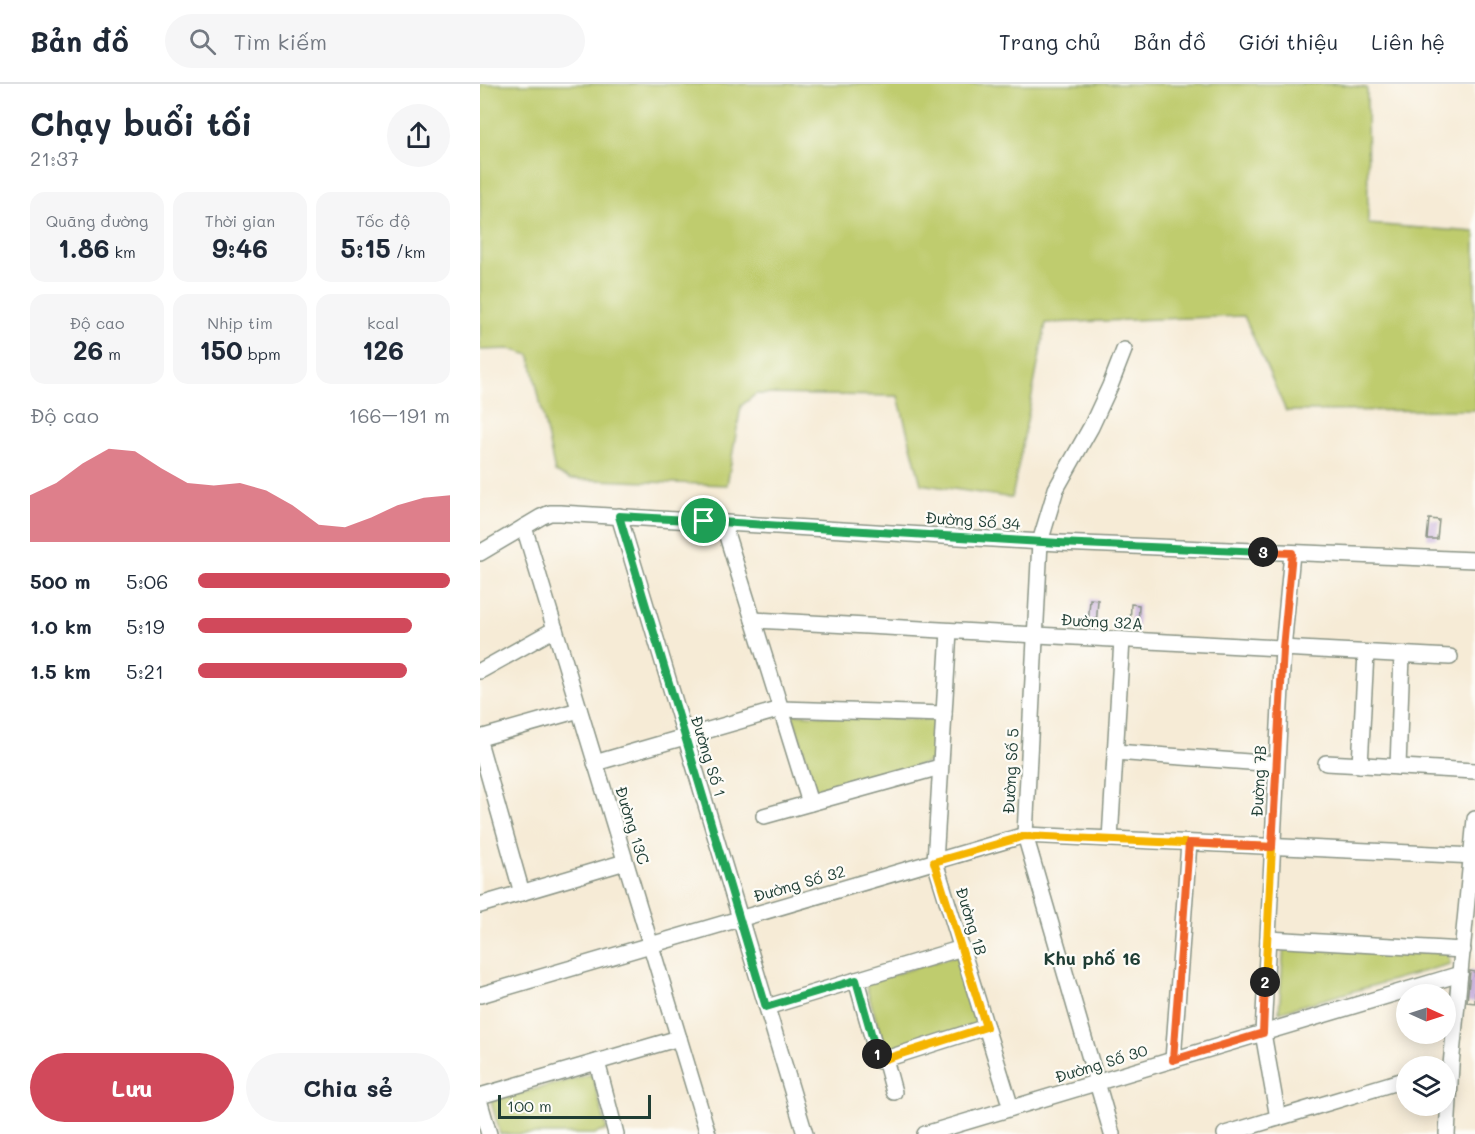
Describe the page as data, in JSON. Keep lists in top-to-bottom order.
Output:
{
  "streets": {
    "street": [
      "Đường Số 34",
      "Đường 32A",
      "Đường Số 1",
      "Đường Số 5",
      "Đường 7B",
      "Đường 13C",
      "Đường Số 32",
      "Đường 1B",
      "Đường Số 30"
    ]
  },
  "crossings": [
    ["Đường Số 34", "Đường Số 1"],
    ["Đường Số 34", "Đường Số 5"],
    ["Đường Số 34", "Đường 7B"],
    ["Đường Số 34", "Đường 13C"],
    ["Đường 32A", "Đường Số 5"],
    ["Đường 32A", "Đường 7B"],
    ["Đường 32A", "Đường 1B"],
    ["Đường Số 1", "Đường Số 32"],
    ["Đường Số 5", "Đường Số 32"],
    ["Đường Số 5", "Đường Số 30"],
    ["Đường 7B", "Đường Số 30"],
    ["Đường 13C", "Đường Số 32"],
    ["Đường Số 32", "Đường 1B"],
    ["Đường 1B", "Đường Số 30"]
  ],
  "districts": ["Khu phố 16"],
  "scale_bar": "100 m",
  "north": "right",
  "page": {
    "header": "Bản đồ",
    "search": "Tìm kiếm",
    "nav": [
      "Trang chủ",
      "Bản đồ",
      "Giới thiệu",
      "Liên hệ"
    ],
    "heading": ["Chạy buổi tối", "21:37"],
    "stats": [
      ["Quãng đường", "1.86 km"],
      ["Thời gian", "9:46"],
      ["Tốc độ", "5:15 /km"],
      ["Độ cao", "26 m"],
      ["Nhịp tim", "150 bpm"],
      ["kcal", "126"]
    ],
    "chart": ["Độ cao", "166–191 m"],
    "pins": ["3", "2", "1"],
    "list": [
      {
        "name": "500 m",
        "note": "5:06"
      },
      {
        "name": "1.0 km",
        "note": "5:19"
      },
      {
        "name": "1.5 km",
        "note": "5:21"
      }
    ],
    "buttons": ["Lưu", "Chia sẻ"],
    "scale": "100 m"
  }
}
